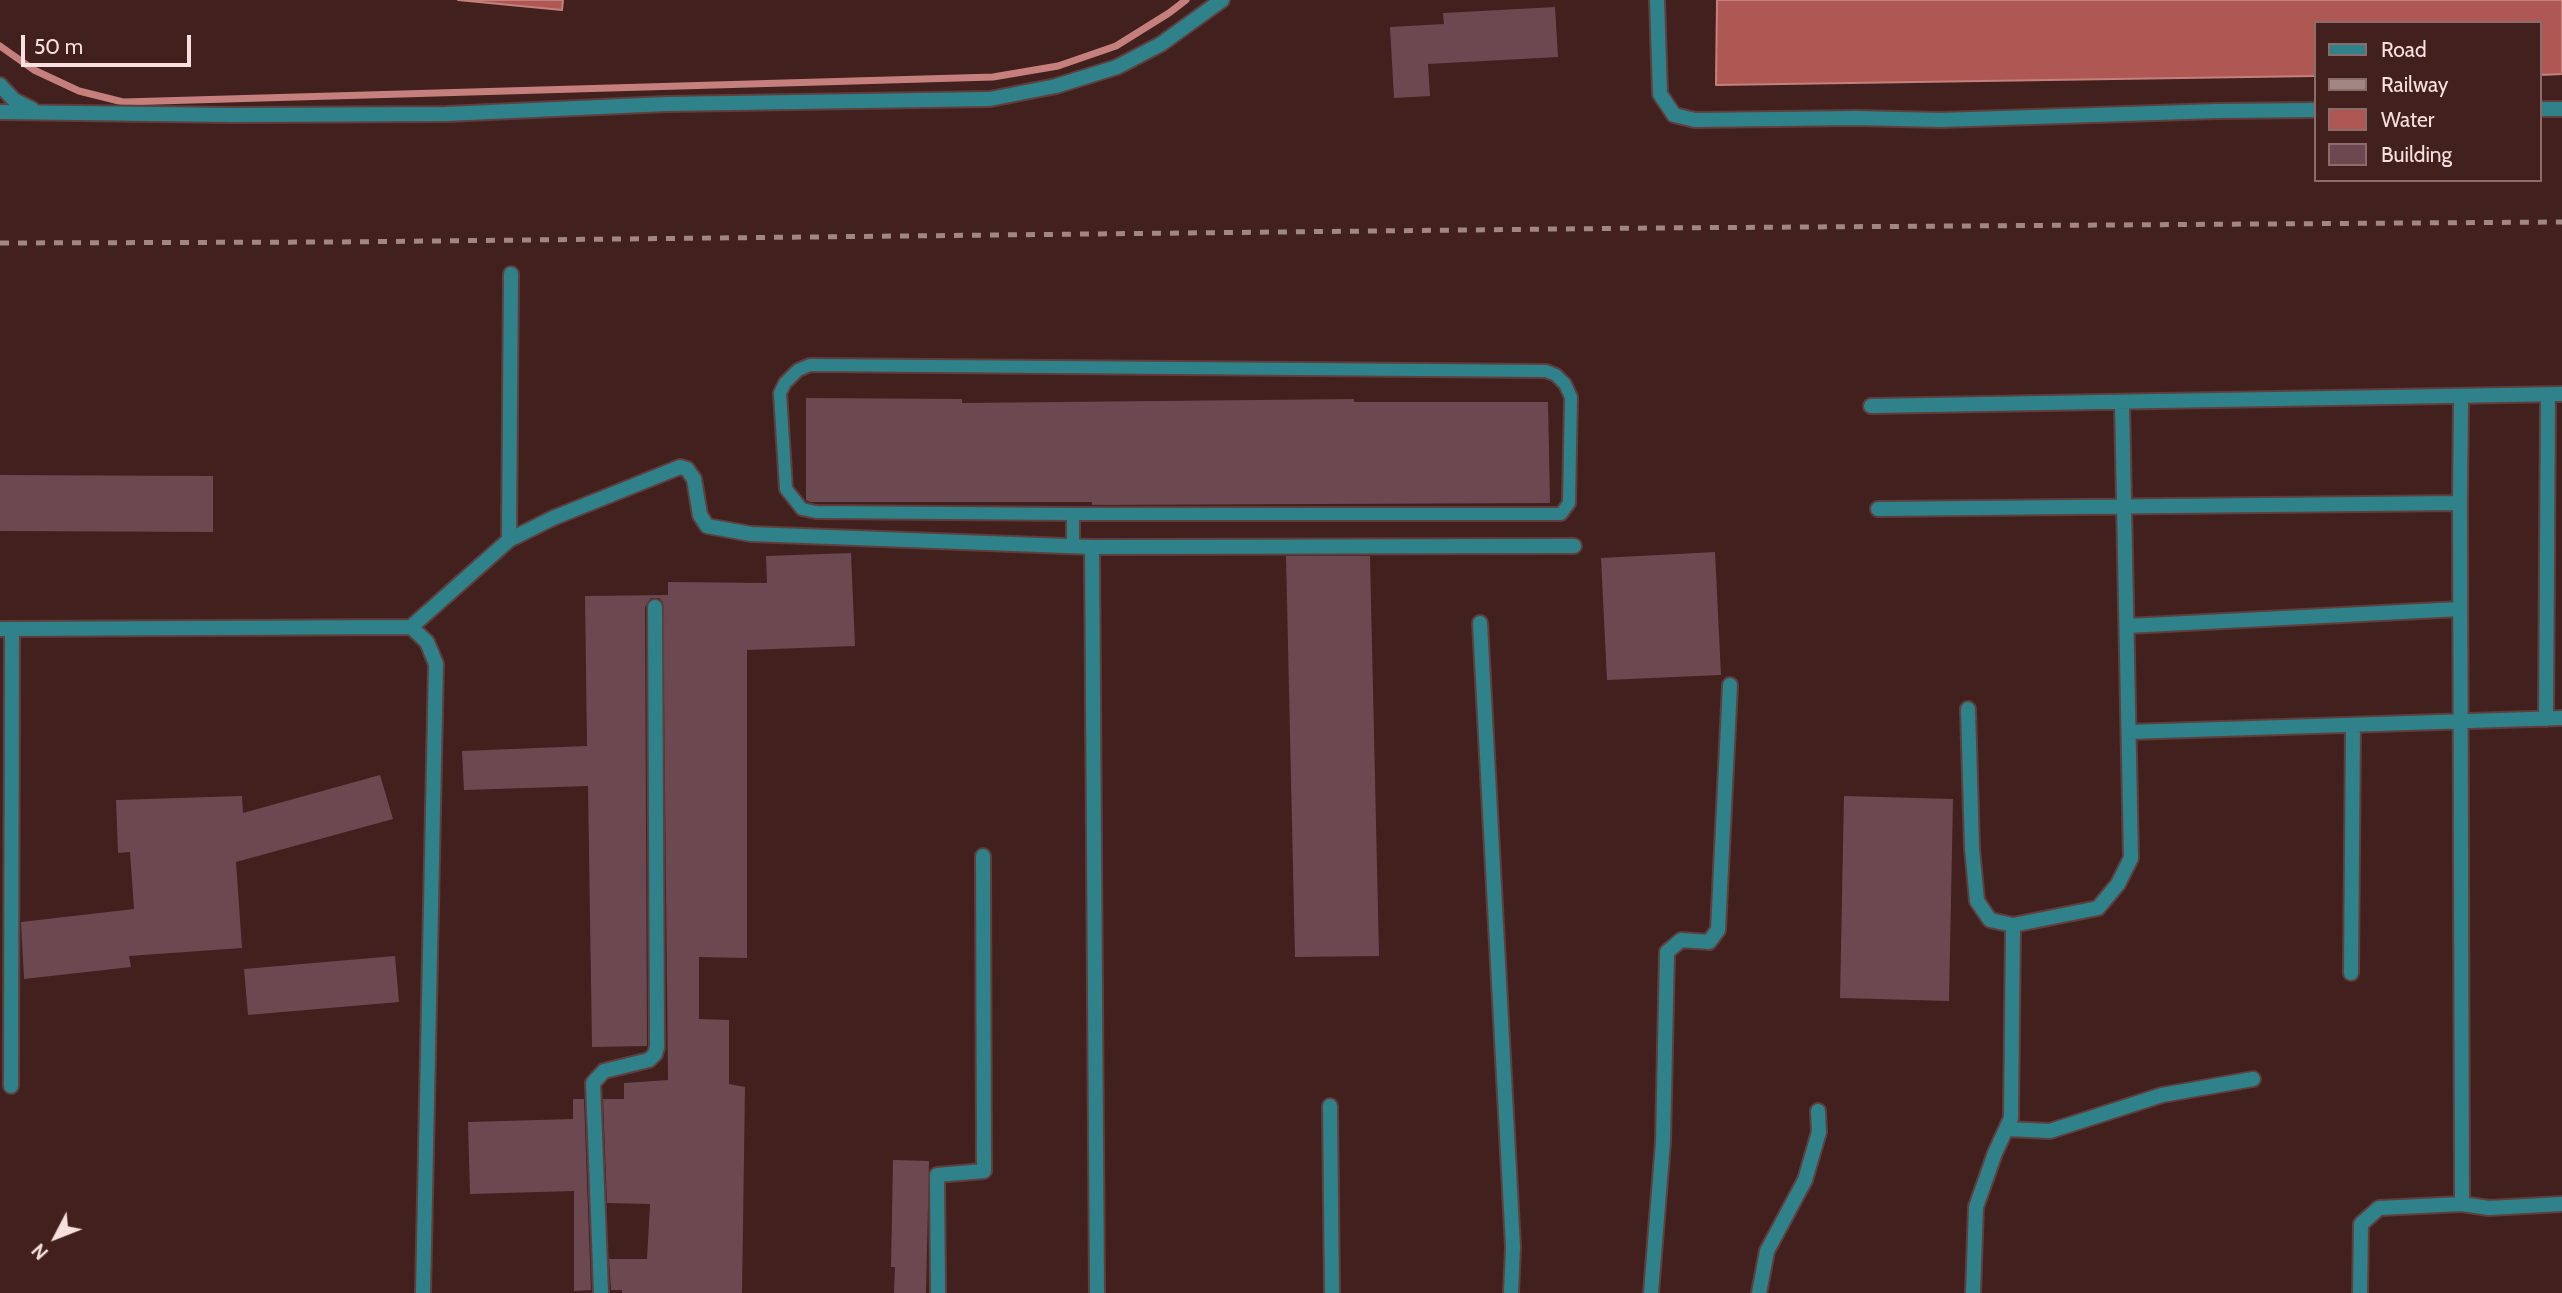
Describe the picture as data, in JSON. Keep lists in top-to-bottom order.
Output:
{
  "legend": [
    "Road",
    "Railway",
    "Water",
    "Building"
  ],
  "scale_bar": "50 m",
  "north": "bottom left"
}
